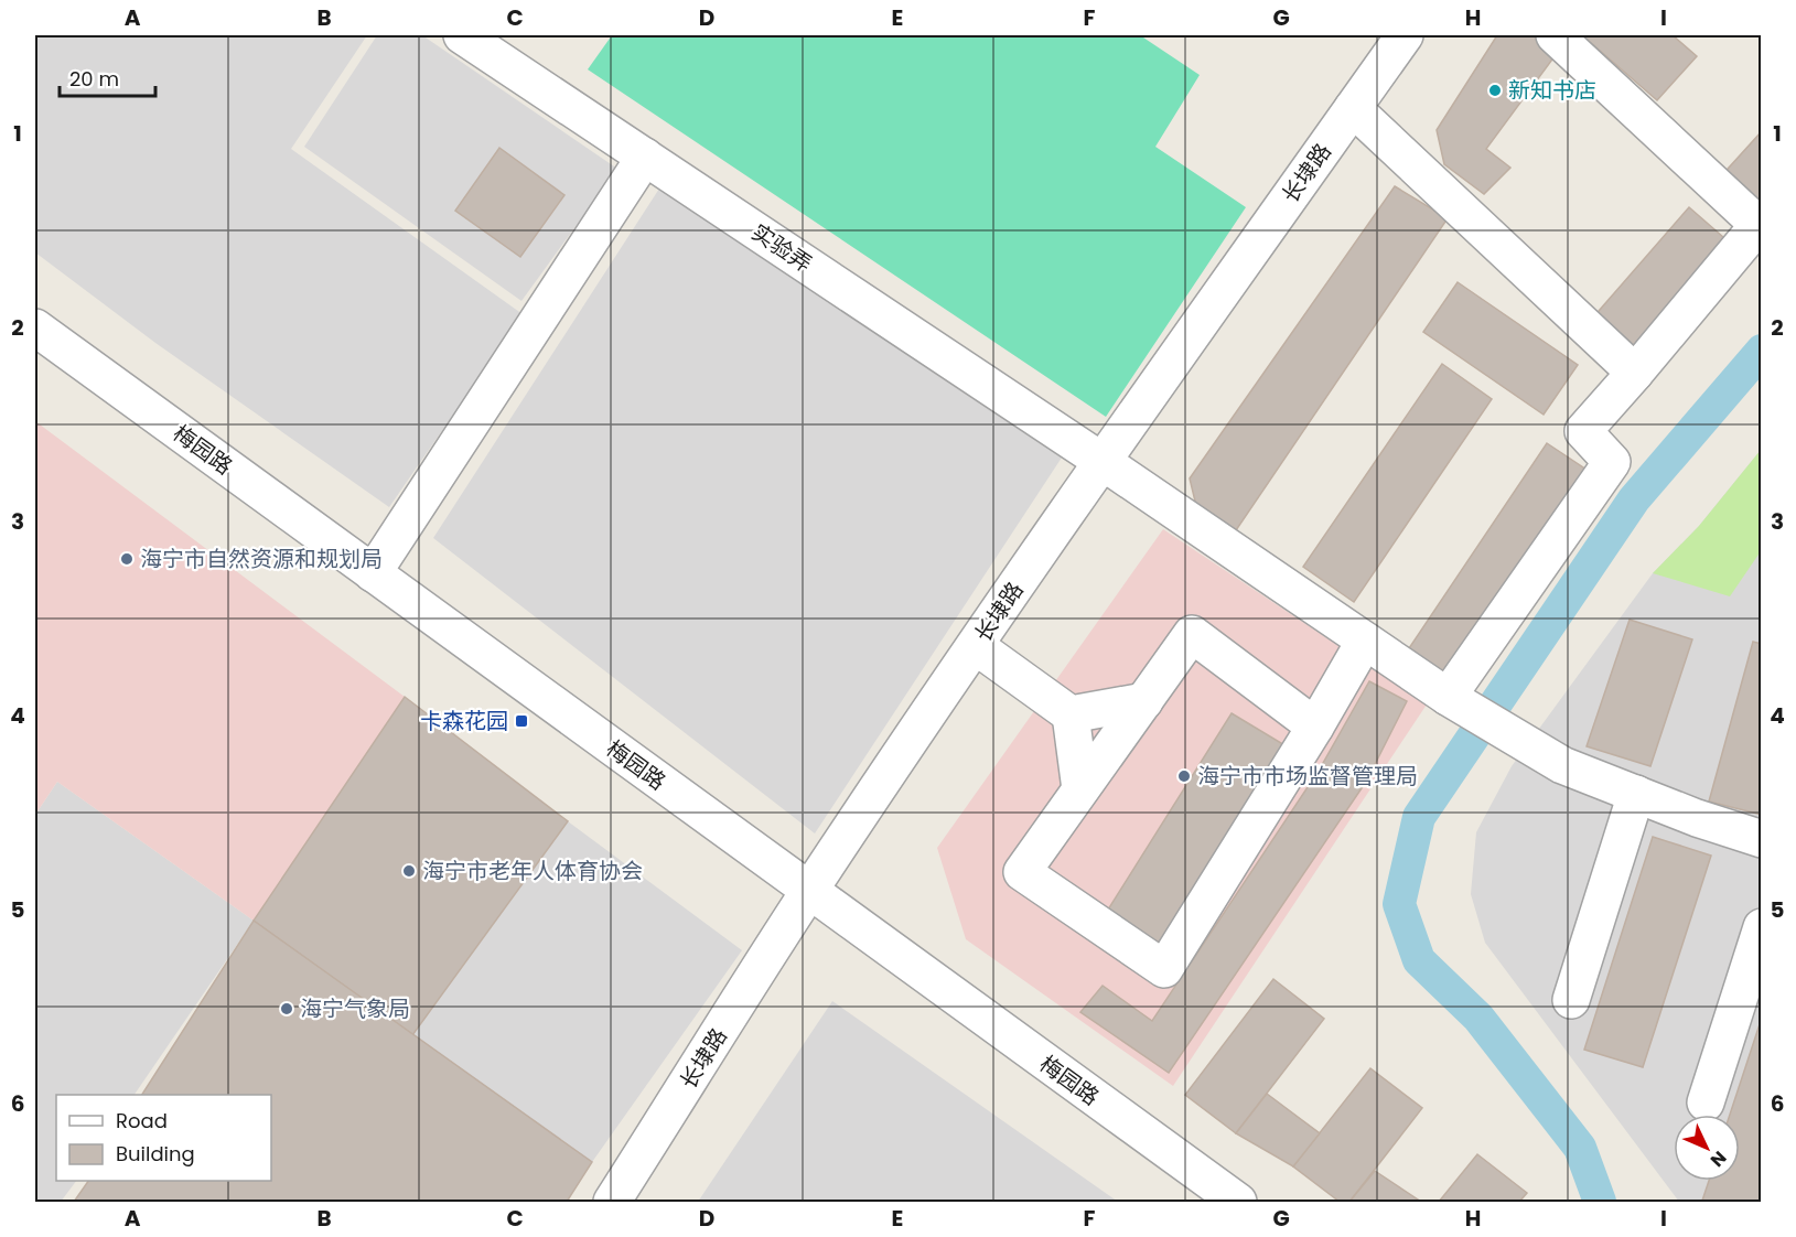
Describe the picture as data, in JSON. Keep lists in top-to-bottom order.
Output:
{
  "streets": {
    "street": ["长埭路", "实验弄", "梅园路"]
  },
  "crossings": [
    ["长埭路", "实验弄"],
    ["长埭路", "梅园路"]
  ],
  "places": {
    "other": [
      "新知书店",
      "海宁市自然资源和规划局",
      "海宁市市场监督管理局",
      "海宁市老年人体育协会",
      "海宁气象局"
    ],
    "transit": ["卡森花园"]
  },
  "legend": ["Road", "Building"],
  "scale_bar": "20 m",
  "north": "bottom right",
  "grid": {
    "columns": [
      "A",
      "B",
      "C",
      "D",
      "E",
      "F",
      "G",
      "H",
      "I"
    ],
    "rows": [
      "1",
      "2",
      "3",
      "4",
      "5",
      "6"
    ]
  }
}
